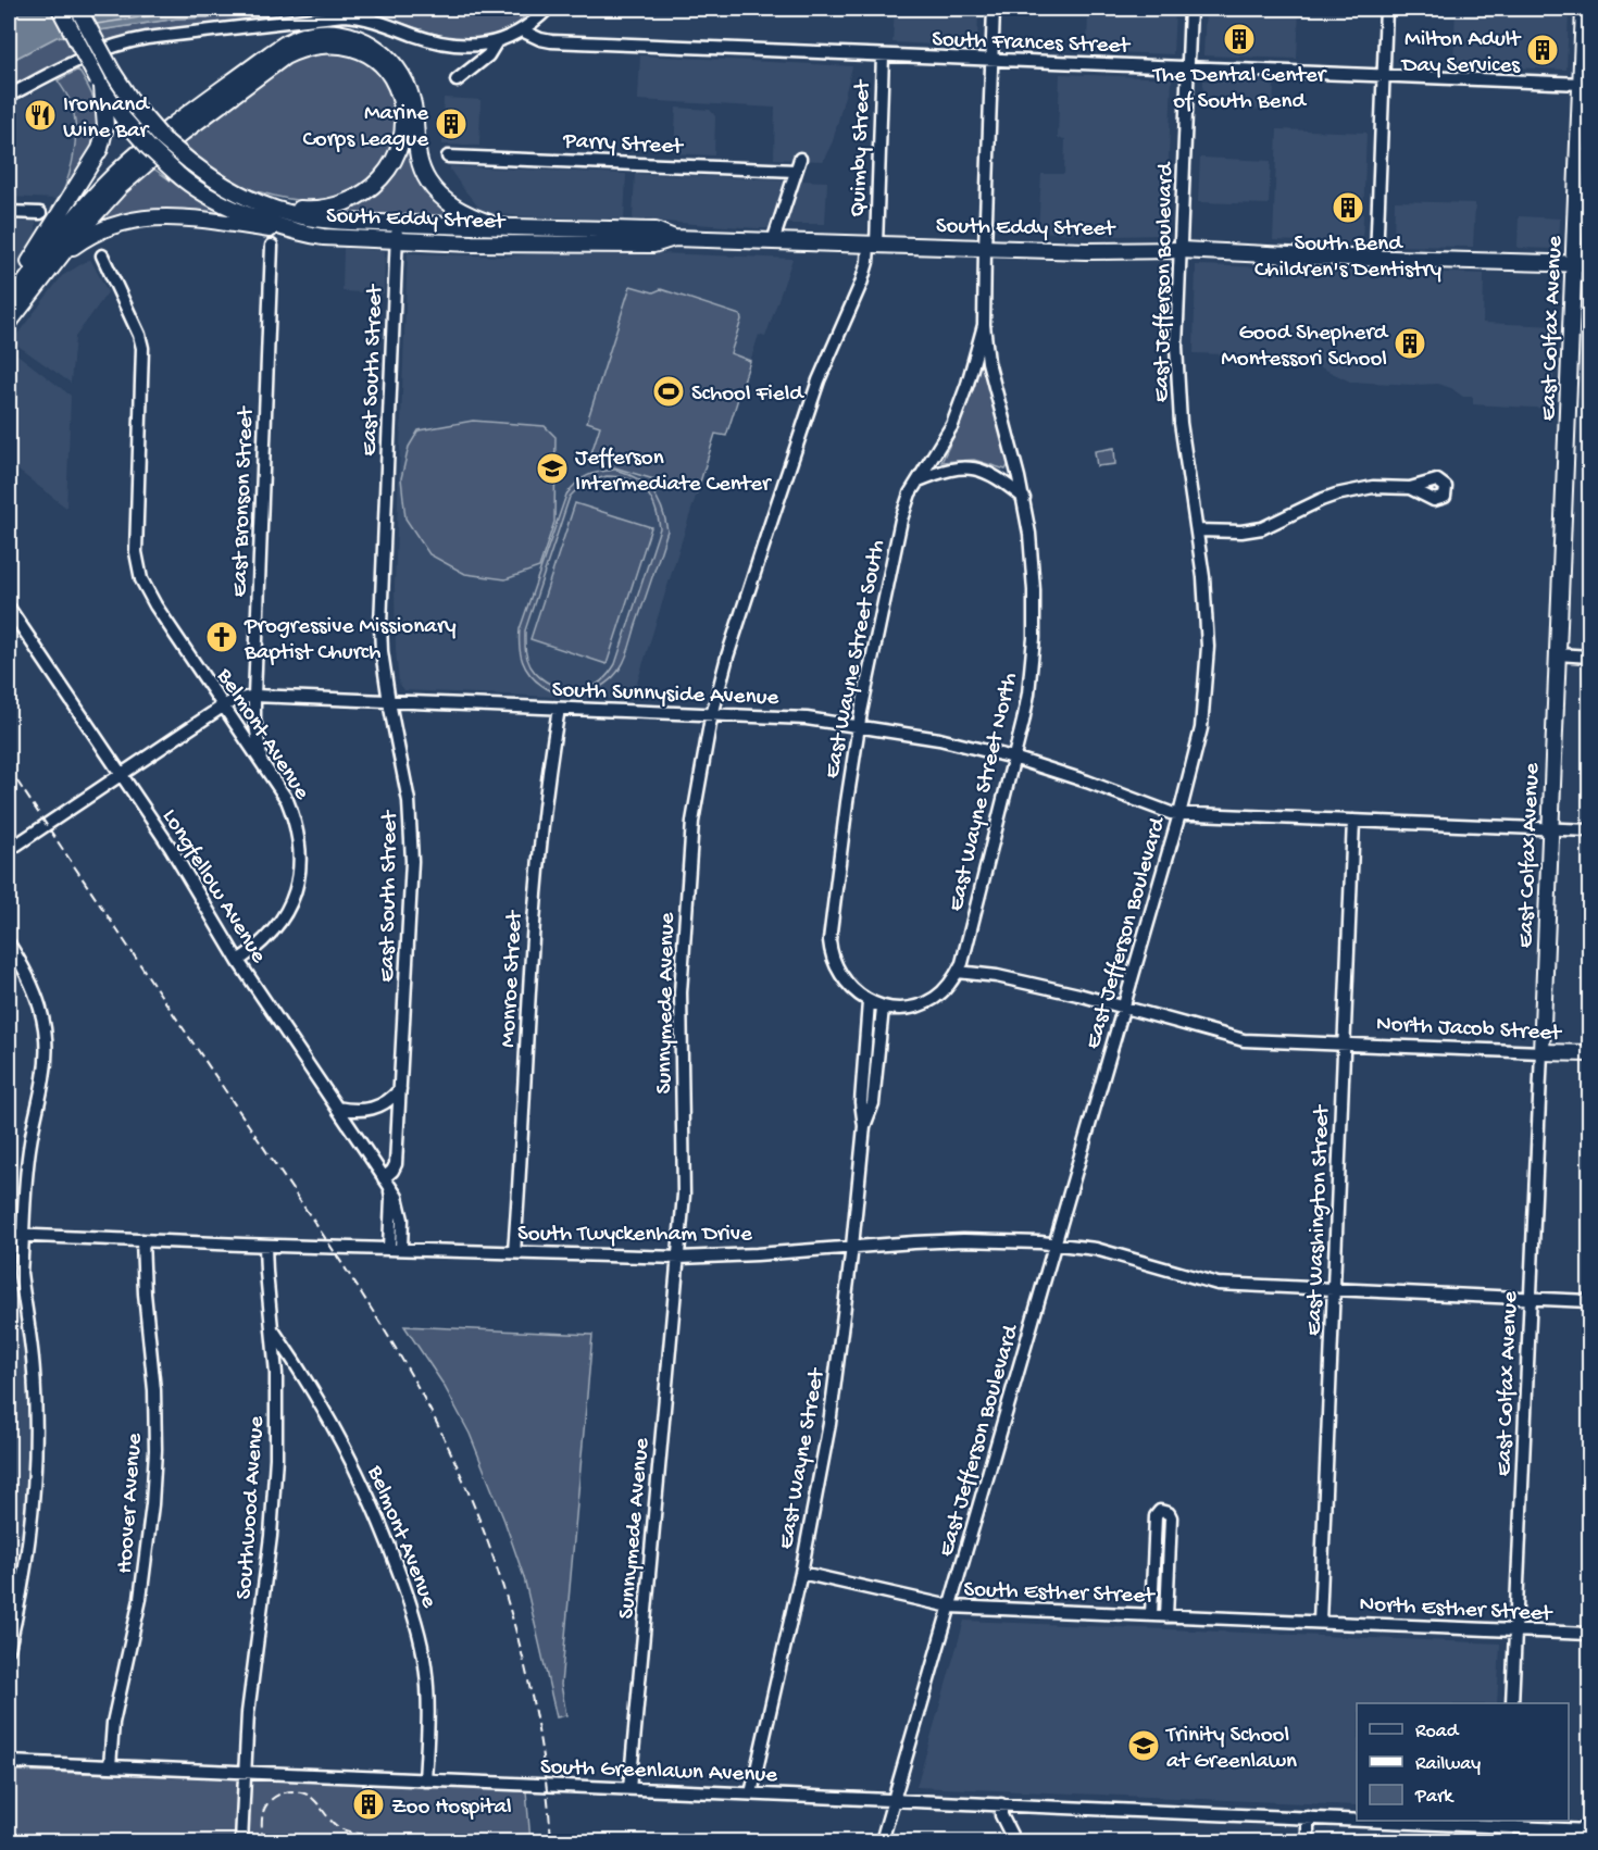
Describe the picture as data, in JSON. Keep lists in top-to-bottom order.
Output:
{
  "streets": {
    "main road": ["South Eddy Street", "East Colfax Avenue", "North Jacob Street"],
    "street": [
      "South Frances Street",
      "Parry Street",
      "Quimby Street",
      "East Jefferson Boulevard",
      "East South Street",
      "East Bronson Street",
      "East Wayne Street South",
      "South Sunnyside Avenue",
      "Belmont Avenue",
      "East Wayne Street North",
      "Longfellow Avenue",
      "Monroe Street",
      "Sunnymede Avenue",
      "East Washington Street",
      "South Twyckenham Drive",
      "East Wayne Street",
      "Hoover Avenue",
      "Southwood Avenue",
      "South Esther Street",
      "North Esther Street",
      "South Greenlawn Avenue"
    ]
  },
  "crossings": [
    ["South Frances Street", "Quimby Street"],
    ["South Frances Street", "East Jefferson Boulevard"],
    ["South Frances Street", "East Colfax Avenue"],
    ["Parry Street", "South Eddy Street"],
    ["Quimby Street", "South Eddy Street"],
    ["Quimby Street", "Sunnymede Avenue"],
    ["South Eddy Street", "East Jefferson Boulevard"],
    ["South Eddy Street", "East Colfax Avenue"],
    ["South Eddy Street", "East South Street"],
    ["South Eddy Street", "Sunnymede Avenue"],
    ["East Jefferson Boulevard", "South Sunnyside Avenue"],
    ["East Jefferson Boulevard", "North Jacob Street"],
    ["East Jefferson Boulevard", "South Twyckenham Drive"],
    ["East Jefferson Boulevard", "South Esther Street"],
    ["East Jefferson Boulevard", "South Greenlawn Avenue"],
    ["East Colfax Avenue", "South Sunnyside Avenue"],
    ["East Colfax Avenue", "North Jacob Street"],
    ["East Colfax Avenue", "South Twyckenham Drive"],
    ["East Colfax Avenue", "North Esther Street"],
    ["East South Street", "South Sunnyside Avenue"],
    ["East South Street", "Longfellow Avenue"],
    ["East Bronson Street", "South Sunnyside Avenue"],
    ["East Bronson Street", "Belmont Avenue"],
    ["East Wayne Street South", "South Sunnyside Avenue"],
    ["East Wayne Street South", "East Wayne Street North"],
    ["East Wayne Street South", "East Wayne Street"],
    ["South Sunnyside Avenue", "Belmont Avenue"],
    ["South Sunnyside Avenue", "East Wayne Street North"],
    ["South Sunnyside Avenue", "Longfellow Avenue"],
    ["South Sunnyside Avenue", "Monroe Street"],
    ["South Sunnyside Avenue", "Sunnymede Avenue"],
    ["South Sunnyside Avenue", "East Washington Street"],
    ["Belmont Avenue", "Longfellow Avenue"],
    ["Belmont Avenue", "Southwood Avenue"],
    ["Belmont Avenue", "South Greenlawn Avenue"],
    ["East Wayne Street North", "North Jacob Street"],
    ["East Wayne Street North", "East Wayne Street"],
    ["Longfellow Avenue", "South Twyckenham Drive"],
    ["Monroe Street", "South Twyckenham Drive"],
    ["Sunnymede Avenue", "South Twyckenham Drive"],
    ["Sunnymede Avenue", "South Greenlawn Avenue"],
    ["North Jacob Street", "East Washington Street"],
    ["East Washington Street", "South Twyckenham Drive"],
    ["East Washington Street", "South Esther Street"],
    ["East Washington Street", "North Esther Street"],
    ["South Twyckenham Drive", "East Wayne Street"],
    ["South Twyckenham Drive", "Hoover Avenue"],
    ["South Twyckenham Drive", "Southwood Avenue"],
    ["East Wayne Street", "South Esther Street"],
    ["East Wayne Street", "South Greenlawn Avenue"],
    ["Hoover Avenue", "South Greenlawn Avenue"],
    ["Southwood Avenue", "South Greenlawn Avenue"],
    ["South Esther Street", "North Esther Street"]
  ],
  "places": {
    "building": [
      "The Dental Center of South Bend",
      "Milton Adult Day Services",
      "Marine Corps League",
      "South Bend Children's Dentistry",
      "Good Shepherd Montessori School",
      "Zoo Hospital"
    ],
    "restaurant": ["Ironhand Wine Bar"],
    "sports": ["School Field"],
    "school or university": ["Jefferson Intermediate Center", "Trinity School at Greenlawn"],
    "church": ["Progressive Missionary Baptist Church"]
  },
  "legend": ["Road", "Railway", "Park"]
}
